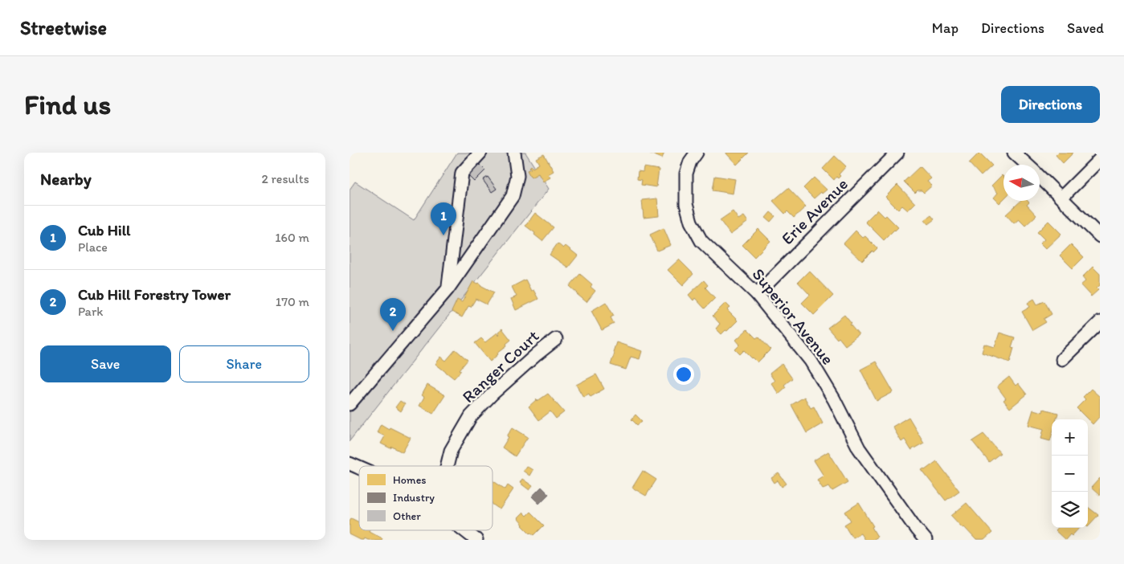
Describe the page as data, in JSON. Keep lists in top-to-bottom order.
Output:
{
  "streets": {
    "street": ["Erie Avenue", "Superior Avenue", "Ranger Court"]
  },
  "crossings": [
    ["Erie Avenue", "Superior Avenue"]
  ],
  "legend": ["Homes", "Industry", "Other"],
  "north": "left",
  "page": {
    "header": "Streetwise",
    "nav": ["Map", "Directions", "Saved"],
    "buttons": [
      "Directions",
      ["Save", "Share"]
    ],
    "title": "Find us",
    "heading": ["Nearby", "2 results"],
    "pins": ["1", "2"],
    "list": [
      {
        "mark": "1",
        "name": "Cub Hill",
        "note": "Place",
        "value": "160 m"
      },
      {
        "mark": "2",
        "name": "Cub Hill Forestry Tower",
        "note": "Park",
        "value": "170 m"
      }
    ],
    "map_buttons": ["+", "−"]
  }
}
